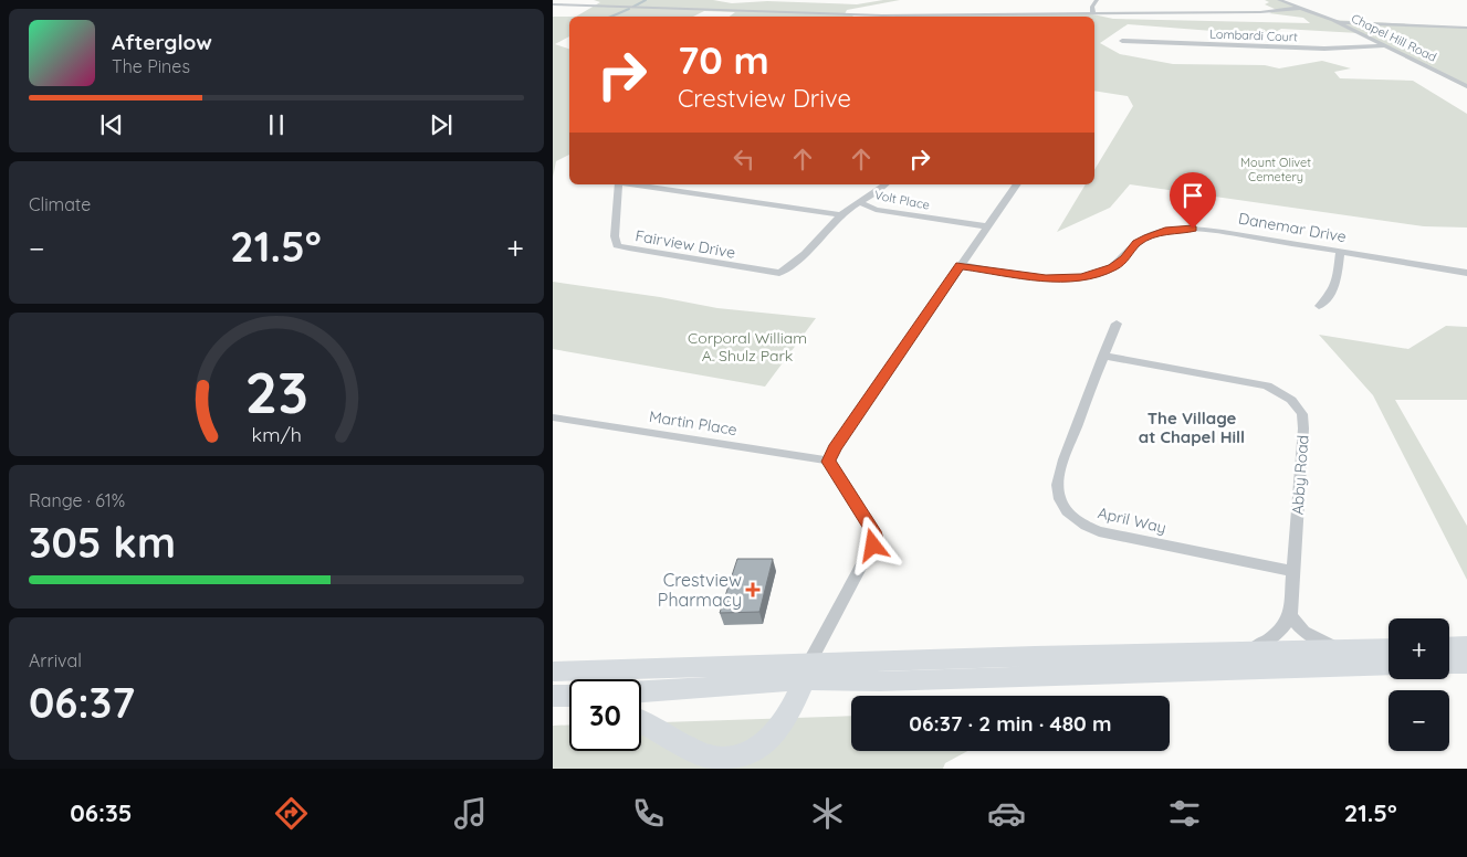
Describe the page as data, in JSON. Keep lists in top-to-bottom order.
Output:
{
  "streets": {
    "street": [
      "Lombardi Court",
      "Chapel Hill Road",
      "Volt Place",
      "Danemar Drive",
      "Fairview Drive",
      "Martin Place",
      "Abby Road",
      "April Way"
    ]
  },
  "crossings": [
    ["Lombardi Court", "Chapel Hill Road"],
    ["Volt Place", "Fairview Drive"],
    ["Abby Road", "April Way"]
  ],
  "districts": ["The Village at Chapel Hill"],
  "parks": ["Mount Olivet Cemetery", "Corporal William A. Shulz Park"],
  "places": {
    "health": ["Crestview Pharmacy"]
  },
  "page": {
    "turn": ["70 m", "Crestview Drive"],
    "song": ["Afterglow", "The Pines"],
    "tile": [
      "Climate",
      ["Range · 61%", "305 km"],
      ["Arrival", "06:37"]
    ],
    "heat": ["−", "21.5°", "+"],
    "map_buttons": ["+", "−"],
    "limit": "30",
    "trip": "06:37 · 2 min · 480 m",
    "tabs": ["06:35", "21.5°"],
    "gauge": ["23", "km/h"]
  }
}
